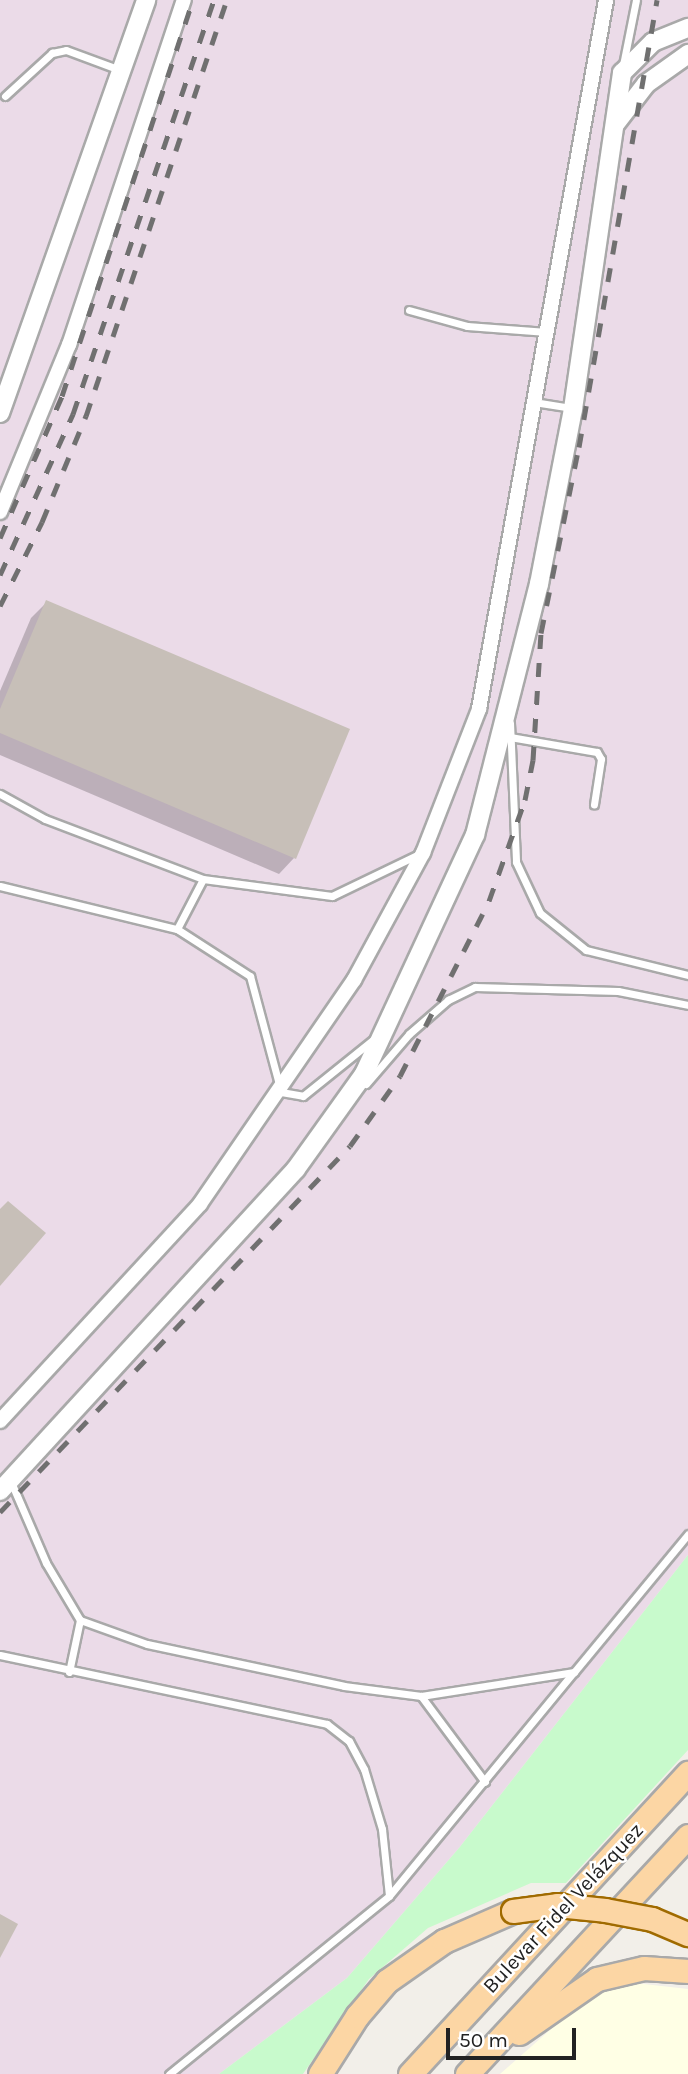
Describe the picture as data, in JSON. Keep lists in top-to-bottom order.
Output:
{
  "streets": {
    "main road": ["Bulevar Fidel Velázquez"]
  },
  "scale_bar": "50 m"
}
